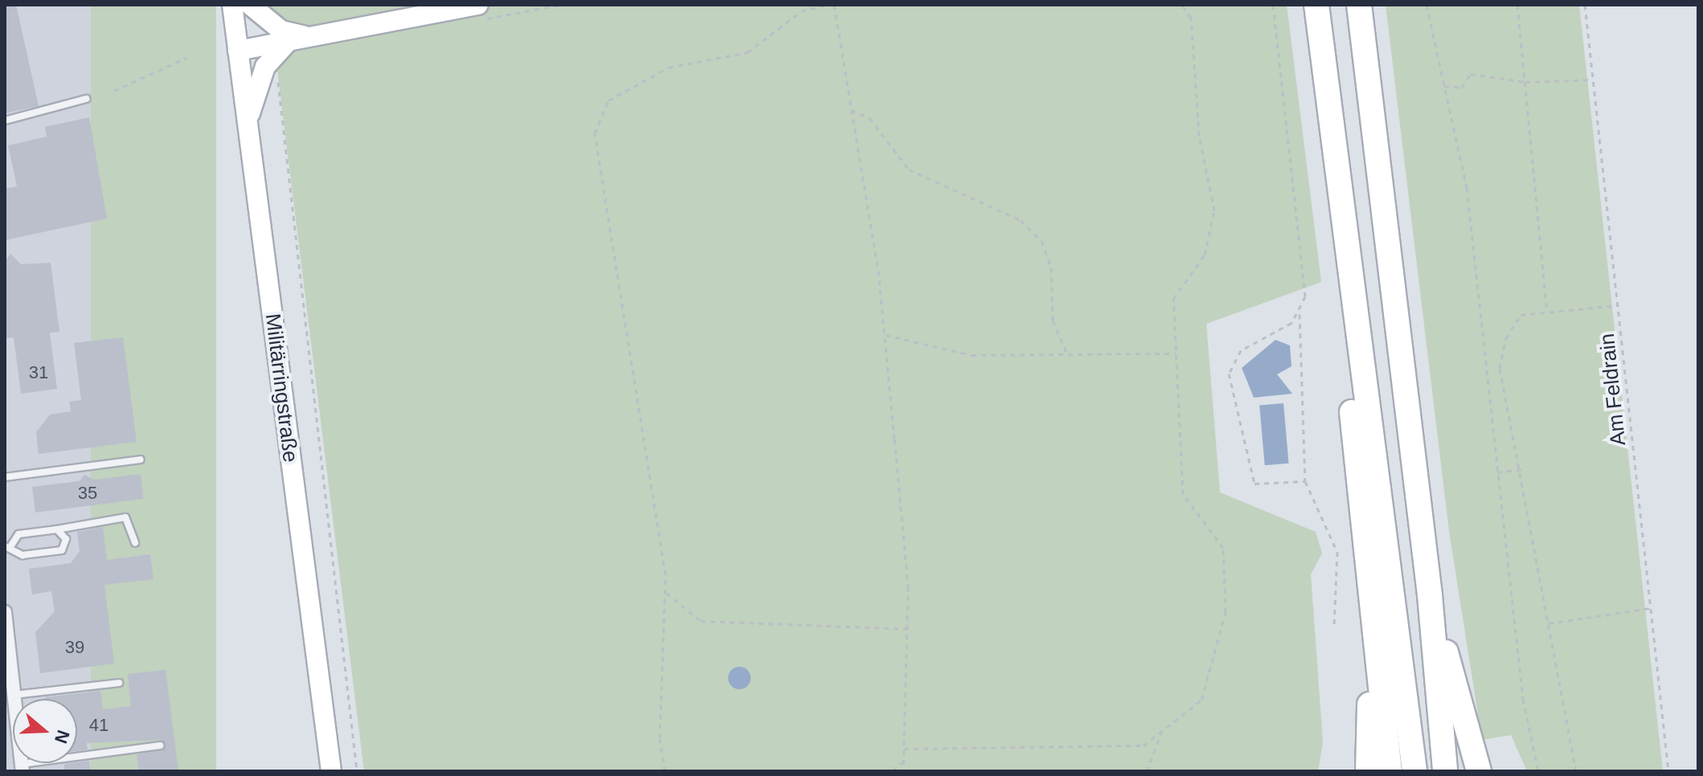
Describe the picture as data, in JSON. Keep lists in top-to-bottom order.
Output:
{
  "streets": {
    "main road": ["Militärringstraße"],
    "path": ["Am Feldrain"]
  },
  "house_numbers": [
    "31",
    "35",
    "39",
    "41"
  ],
  "north": "right"
}
